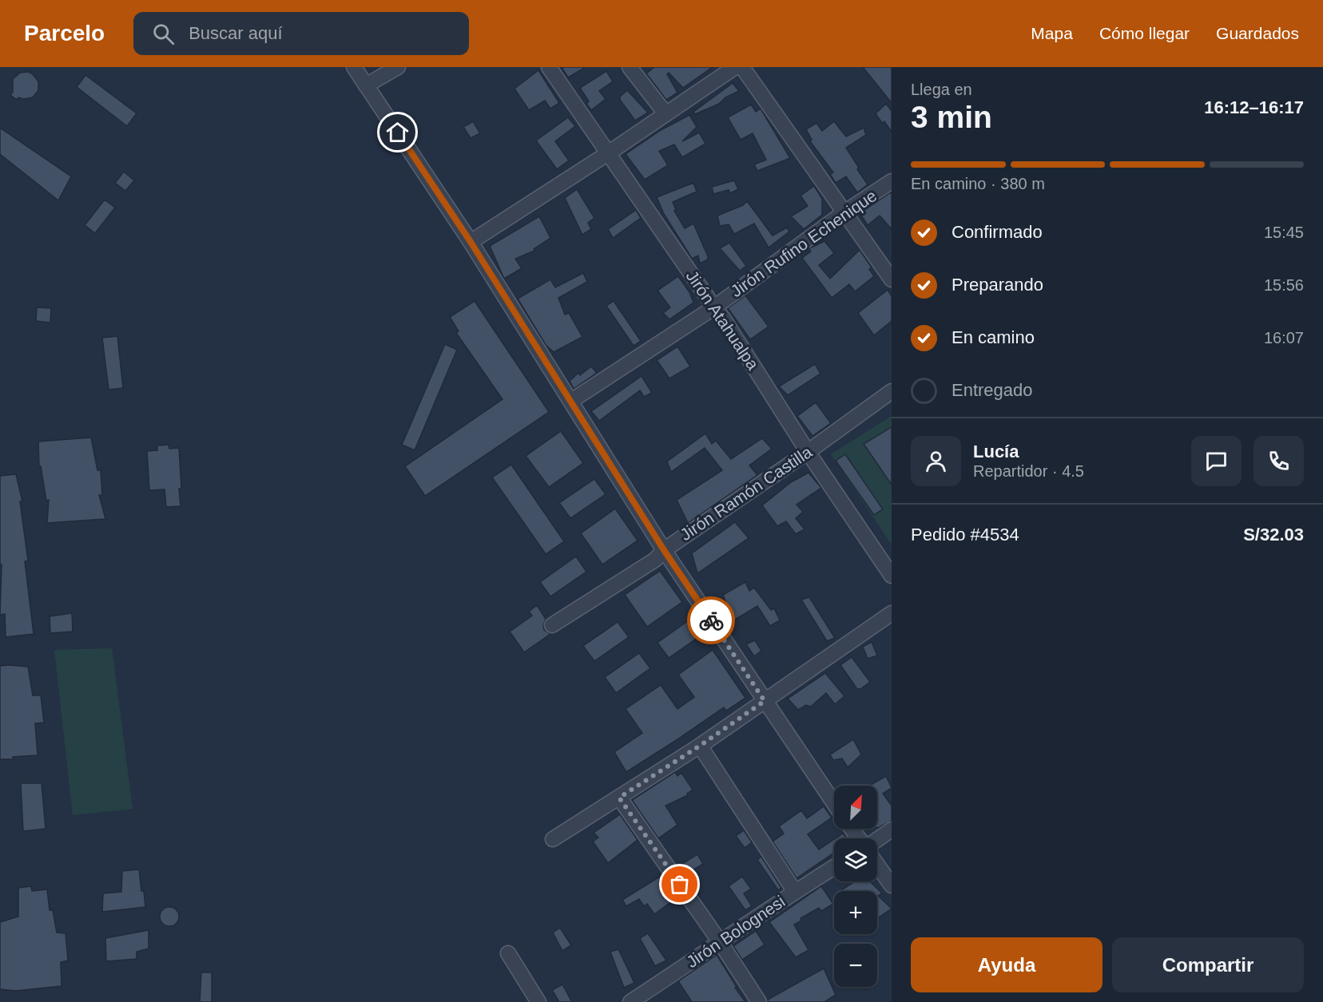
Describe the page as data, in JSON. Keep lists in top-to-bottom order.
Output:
{
  "streets": {
    "street": [
      "Jirón Rufino Echenique",
      "Jirón Atahualpa",
      "Jirón Ramón Castilla",
      "Jirón Bolognesi"
    ]
  },
  "crossings": [
    ["Jirón Rufino Echenique", "Jirón Atahualpa"],
    ["Jirón Atahualpa", "Jirón Ramón Castilla"]
  ],
  "north": "top right",
  "page": {
    "header": "Parcelo",
    "search": "Buscar aquí",
    "nav": ["Mapa", "Cómo llegar", "Guardados"],
    "heading": ["3 min", "Llega en", "16:12–16:17"],
    "panel": [
      "Lucía",
      "Repartidor · 4.5",
      "Pedido #4534",
      "S/32.03"
    ],
    "bar": "En camino · 380 m",
    "list": [
      ["Confirmado", "15:45"],
      ["Preparando", "15:56"],
      ["En camino", "16:07"],
      "Entregado"
    ],
    "map_buttons": ["+", "−"],
    "buttons": ["Ayuda", "Compartir"]
  }
}
